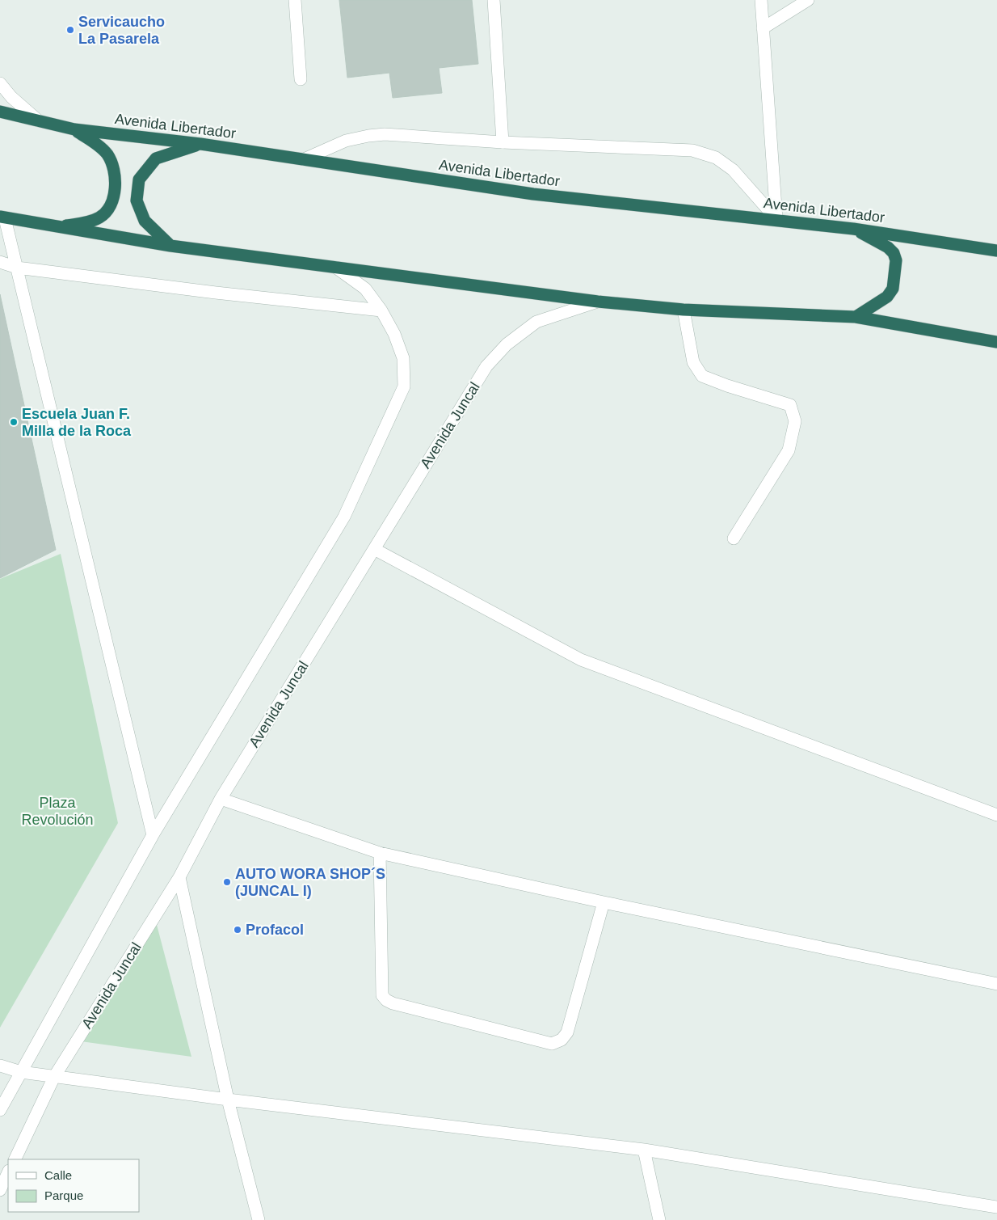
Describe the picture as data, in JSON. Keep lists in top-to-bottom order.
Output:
{
  "streets": {
    "highway": ["Avenida Libertador"],
    "street": ["Avenida Juncal"]
  },
  "parks": ["Plaza Revolución"],
  "places": [
    "Servicaucho La Pasarela",
    "Escuela Juan F. Milla de la Roca",
    "AUTO WORA SHOP´S (JUNCAL I)",
    "Profacol"
  ],
  "legend": ["Calle", "Parque"]
}
